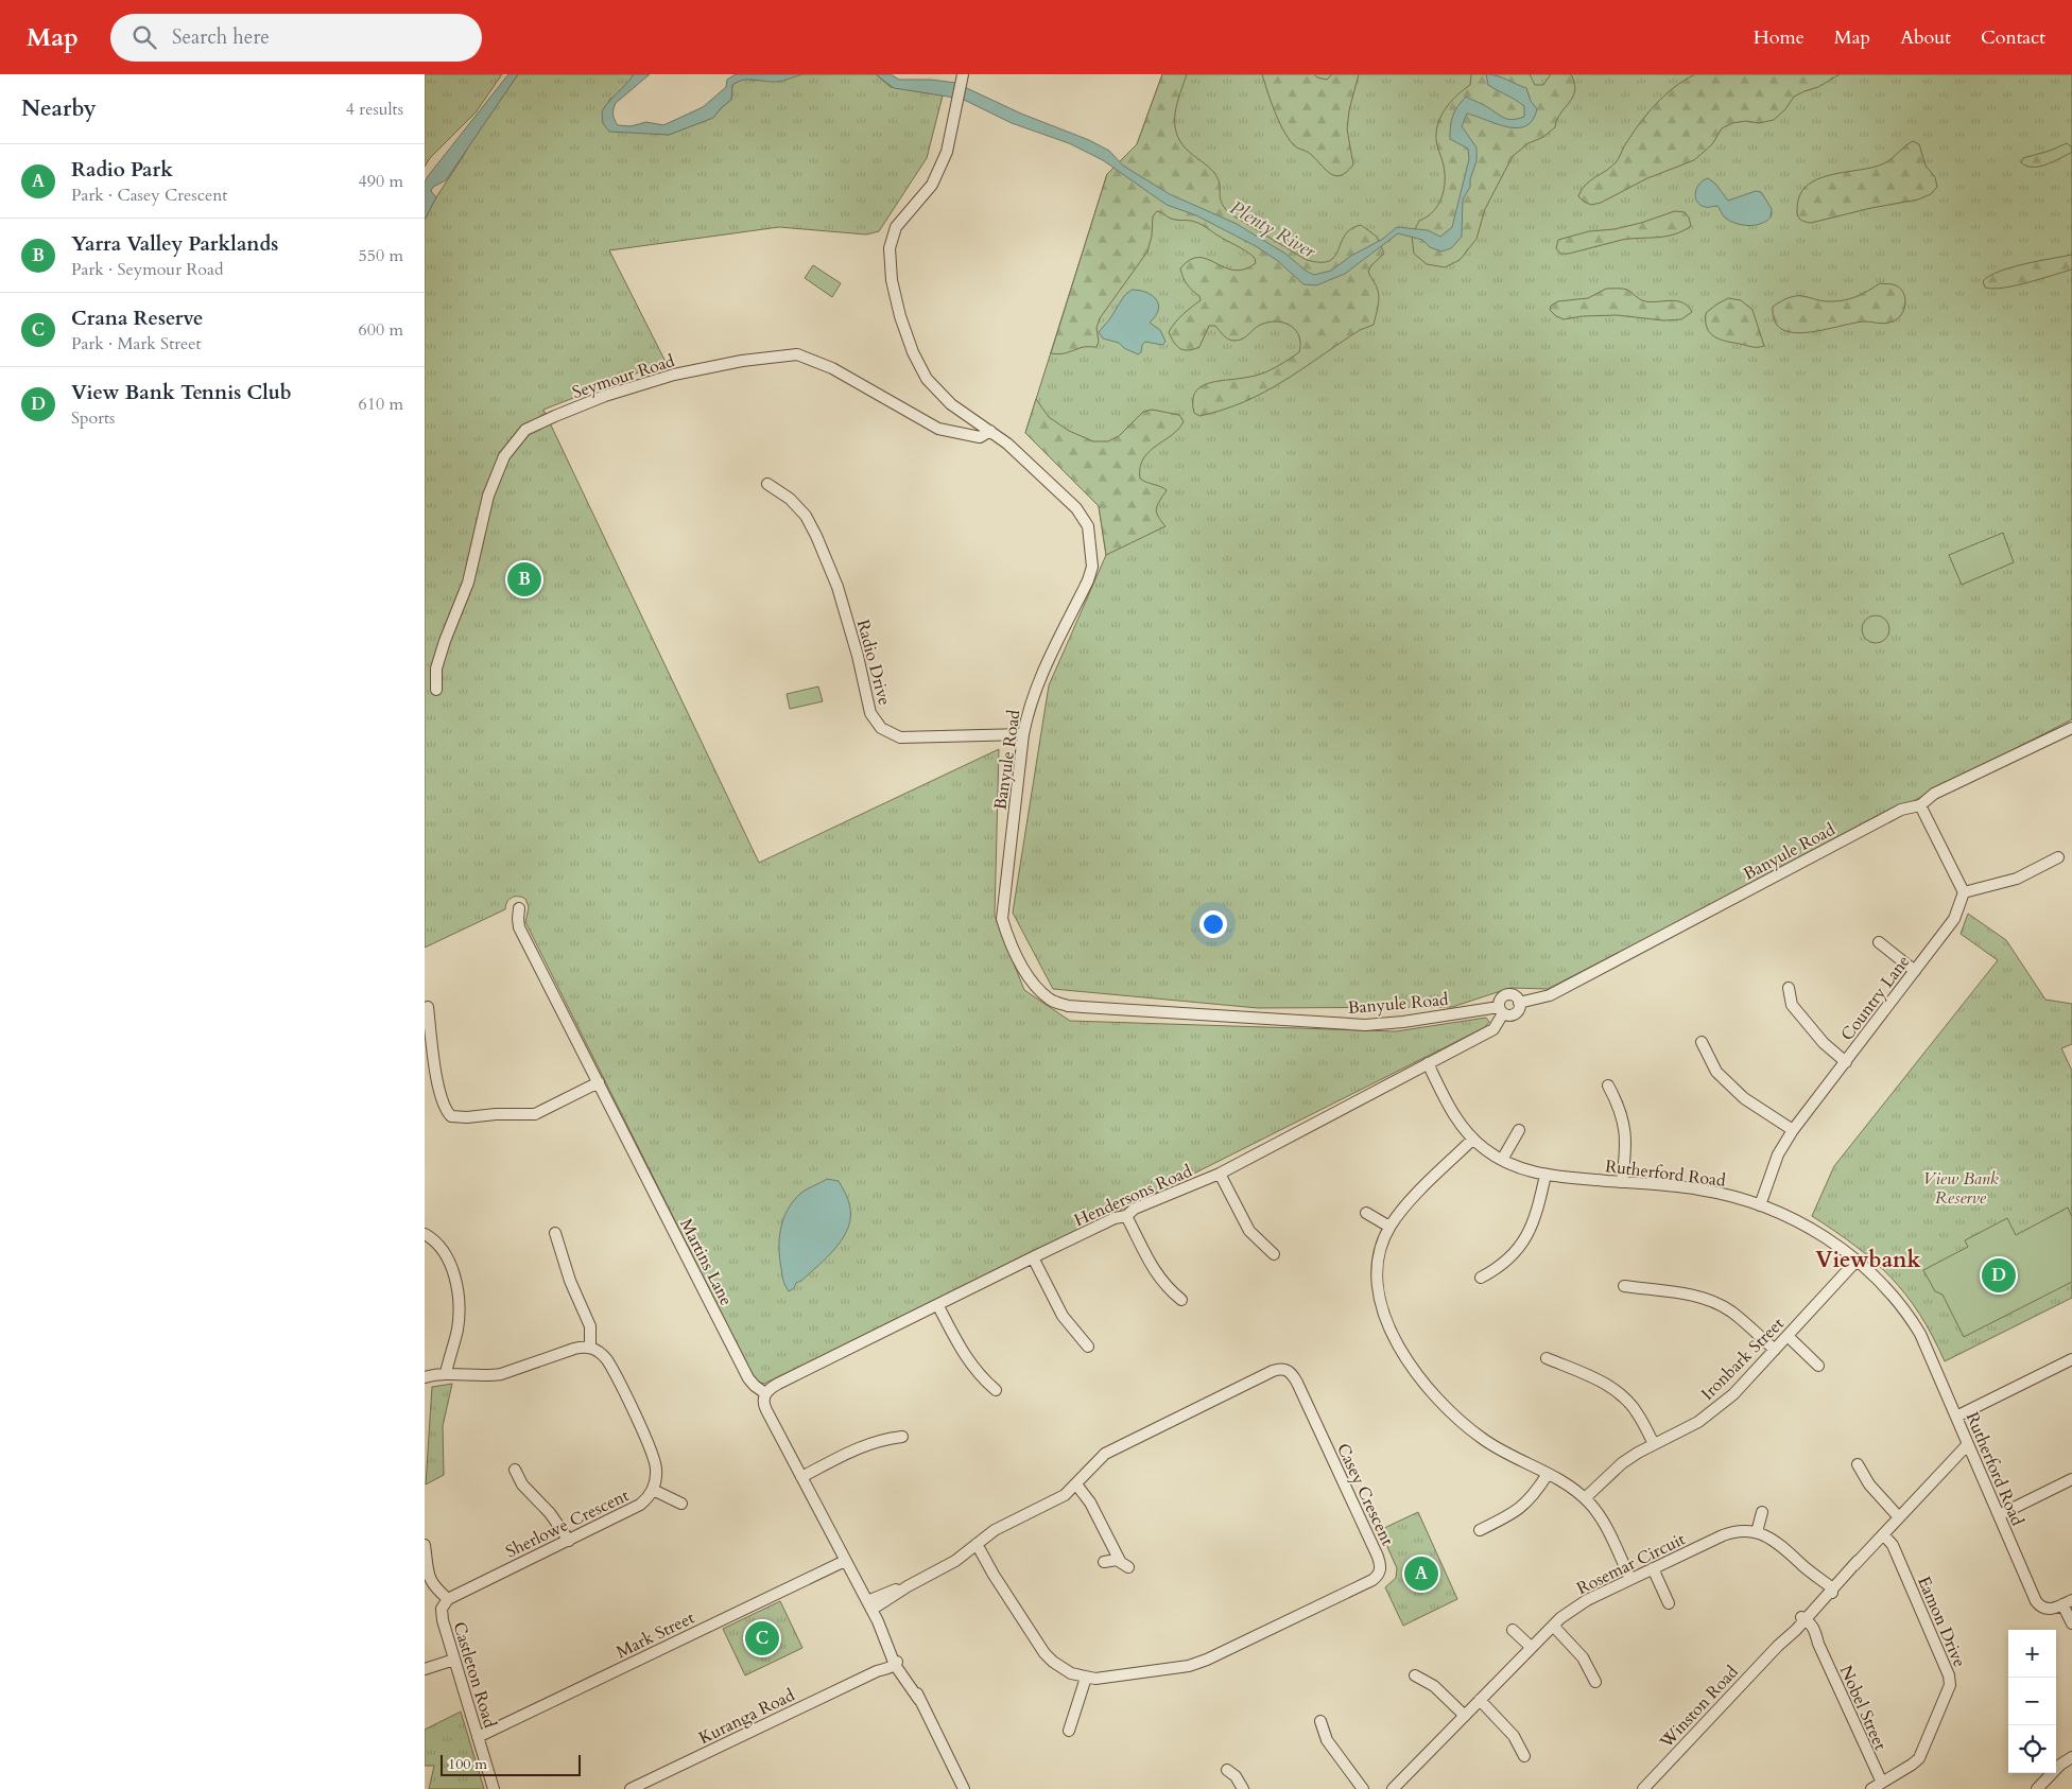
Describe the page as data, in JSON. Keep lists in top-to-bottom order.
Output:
{
  "streets": {
    "street": [
      "Seymour Road",
      "Radio Drive",
      "Banyule Road",
      "Country Lane",
      "Rutherford Road",
      "Hendersons Road",
      "Martins Lane",
      "Ironbark Street",
      "Casey Crescent",
      "Sherlowe Crescent",
      "Rosemar Circuit",
      "Eamon Drive",
      "Mark Street",
      "Castleton Road",
      "Winston Road",
      "Nobel Street",
      "Kuranga Road"
    ]
  },
  "crossings": [
    ["Seymour Road", "Banyule Road"],
    ["Radio Drive", "Banyule Road"],
    ["Banyule Road", "Hendersons Road"],
    ["Country Lane", "Rutherford Road"],
    ["Rutherford Road", "Hendersons Road"],
    ["Rutherford Road", "Ironbark Street"],
    ["Rutherford Road", "Winston Road"],
    ["Hendersons Road", "Martins Lane"],
    ["Sherlowe Crescent", "Castleton Road"],
    ["Rosemar Circuit", "Winston Road"],
    ["Eamon Drive", "Winston Road"],
    ["Eamon Drive", "Nobel Street"],
    ["Mark Street", "Castleton Road"],
    ["Winston Road", "Nobel Street"]
  ],
  "districts": ["Viewbank"],
  "water": ["Plenty River"],
  "parks": ["View Bank Reserve"],
  "scale_bar": "100 m",
  "page": {
    "header": "Map",
    "search": "Search here",
    "nav": [
      "Home",
      "Map",
      "About",
      "Contact"
    ],
    "heading": ["Nearby", "4 results"],
    "list": [
      {
        "mark": "A",
        "name": "Radio Park",
        "note": "Park · Casey Crescent",
        "value": "490 m"
      },
      {
        "mark": "B",
        "name": "Yarra Valley Parklands",
        "note": "Park · Seymour Road",
        "value": "550 m"
      },
      {
        "mark": "C",
        "name": "Crana Reserve",
        "note": "Park · Mark Street",
        "value": "600 m"
      },
      {
        "mark": "D",
        "name": "View Bank Tennis Club",
        "note": "Sports",
        "value": "610 m"
      }
    ],
    "pins": [
      "B",
      "D",
      "A",
      "C"
    ],
    "map_buttons": ["+", "−"],
    "scale": "100 m"
  }
}
